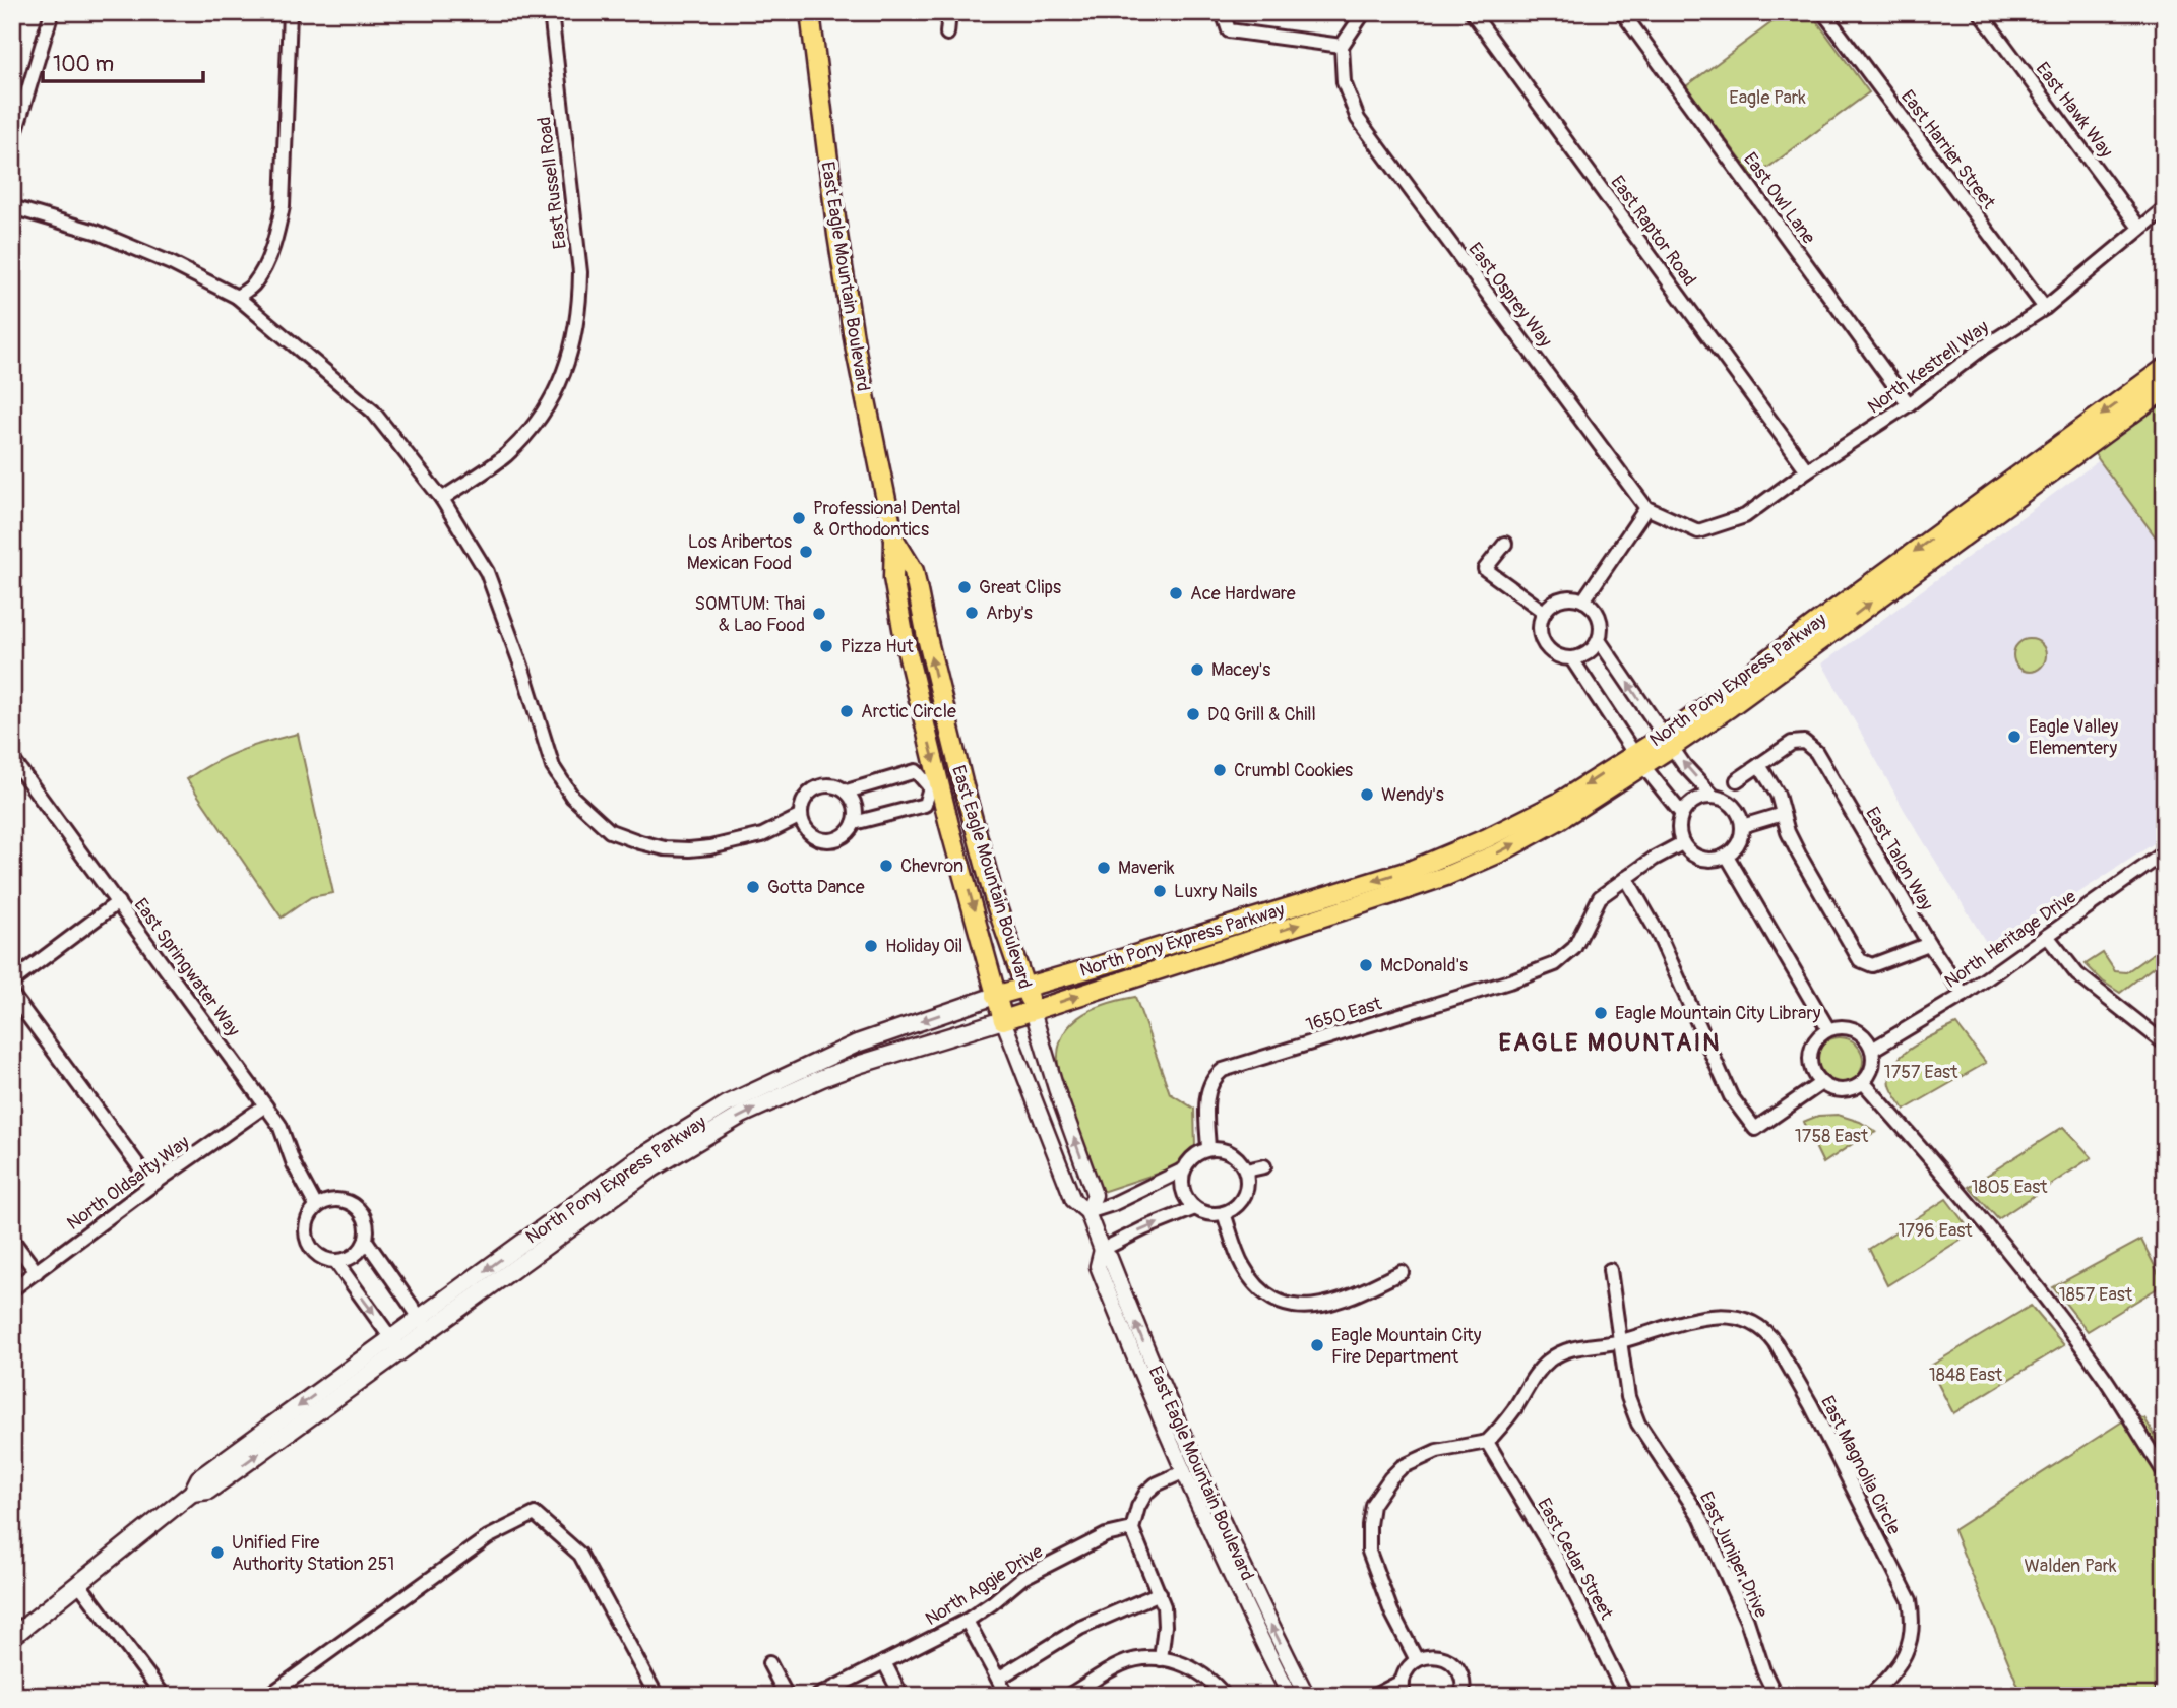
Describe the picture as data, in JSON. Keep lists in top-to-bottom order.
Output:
{
  "streets": {
    "main road": ["East Eagle Mountain Boulevard", "North Pony Express Parkway"],
    "street": [
      "East Hawk Way",
      "East Harrier Street",
      "East Russell Road",
      "East Owl Lane",
      "East Raptor Road",
      "East Osprey Way",
      "North Kestrell Way",
      "East Talon Way",
      "North Heritage Drive",
      "East Springwater Way",
      "1650 East",
      "North Oldsalty Way",
      "East Magnolia Circle",
      "East Juniper Drive",
      "East Cedar Street",
      "North Aggie Drive"
    ]
  },
  "crossings": [
    ["East Hawk Way", "North Kestrell Way"],
    ["East Harrier Street", "North Kestrell Way"],
    ["East Owl Lane", "North Kestrell Way"],
    ["East Raptor Road", "North Kestrell Way"],
    ["East Eagle Mountain Boulevard", "North Pony Express Parkway"],
    ["East Osprey Way", "North Kestrell Way"],
    ["East Talon Way", "North Heritage Drive"],
    ["East Springwater Way", "North Oldsalty Way"],
    ["East Magnolia Circle", "East Juniper Drive"]
  ],
  "districts": ["EAGLE MOUNTAIN"],
  "parks": [
    "Eagle Park",
    "1757 East",
    "1758 East",
    "1805 East",
    "1796 East",
    "1857 East",
    "1848 East",
    "Walden Park"
  ],
  "places": [
    "Professional Dental & Orthodontics",
    "Los Aribertos Mexican Food",
    "Great Clips",
    "Ace Hardware",
    "Arby's",
    "SOMTUM: Thai & Lao Food",
    "Pizza Hut",
    "Macey's",
    "Arctic Circle",
    "DQ Grill & Chill",
    "Eagle Valley Elementery",
    "Crumbl Cookies",
    "Wendy's",
    "Chevron",
    "Maverik",
    "Gotta Dance",
    "Luxry Nails",
    "Holiday Oil",
    "McDonald's",
    "Eagle Mountain City Library",
    "Eagle Mountain City Fire Department",
    "Unified Fire Authority Station 251"
  ],
  "scale_bar": "100 m"
}
